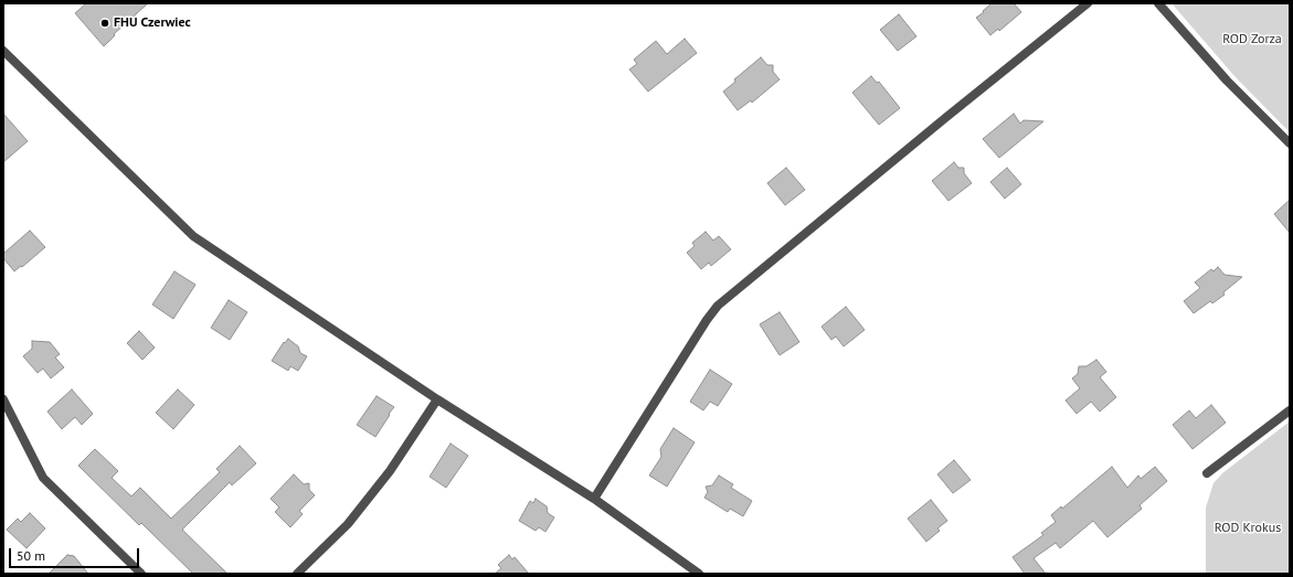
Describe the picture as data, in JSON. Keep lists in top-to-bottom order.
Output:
{
  "parks": ["ROD Zorza", "ROD Krokus"],
  "places": ["FHU Czerwiec"],
  "scale_bar": "50 m"
}
